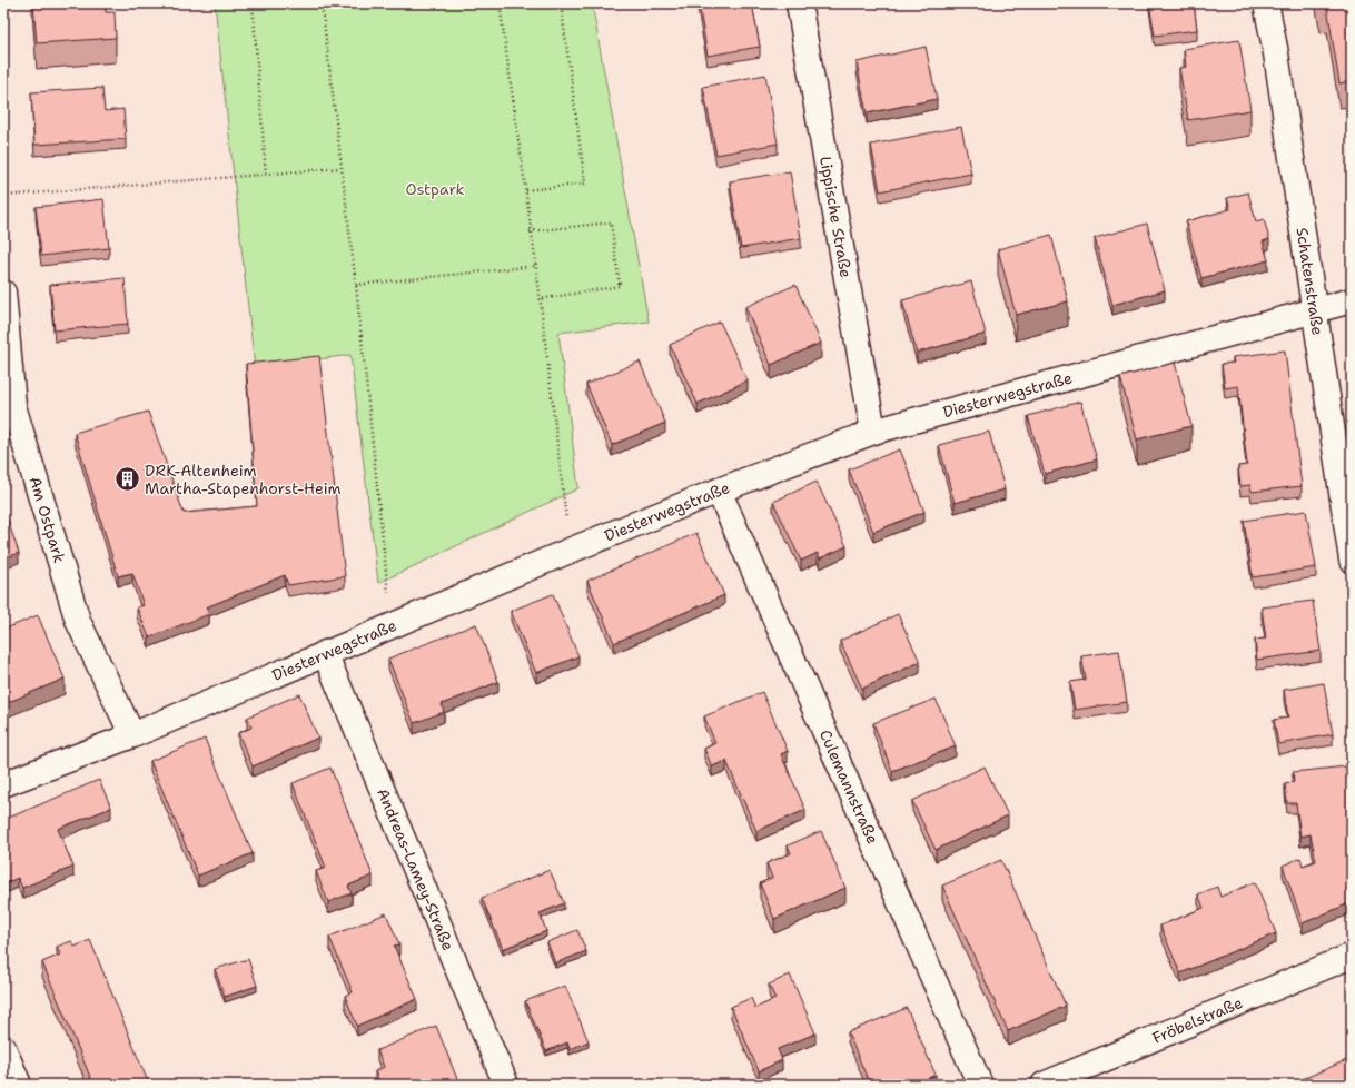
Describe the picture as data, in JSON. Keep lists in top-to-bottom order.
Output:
{
  "streets": {
    "street": [
      "Lippische Straße",
      "Schatenstraße",
      "Diesterwegstraße",
      "Am Ostpark",
      "Culemannstraße",
      "Andreas-Lamey-Straße",
      "Fröbelstraße"
    ]
  },
  "crossings": [
    ["Lippische Straße", "Diesterwegstraße"],
    ["Schatenstraße", "Diesterwegstraße"],
    ["Diesterwegstraße", "Am Ostpark"],
    ["Diesterwegstraße", "Culemannstraße"],
    ["Diesterwegstraße", "Andreas-Lamey-Straße"]
  ],
  "parks": ["Ostpark"],
  "places": {
    "building": ["DRK-Altenheim Martha-Stapenhorst-Heim"]
  }
}
